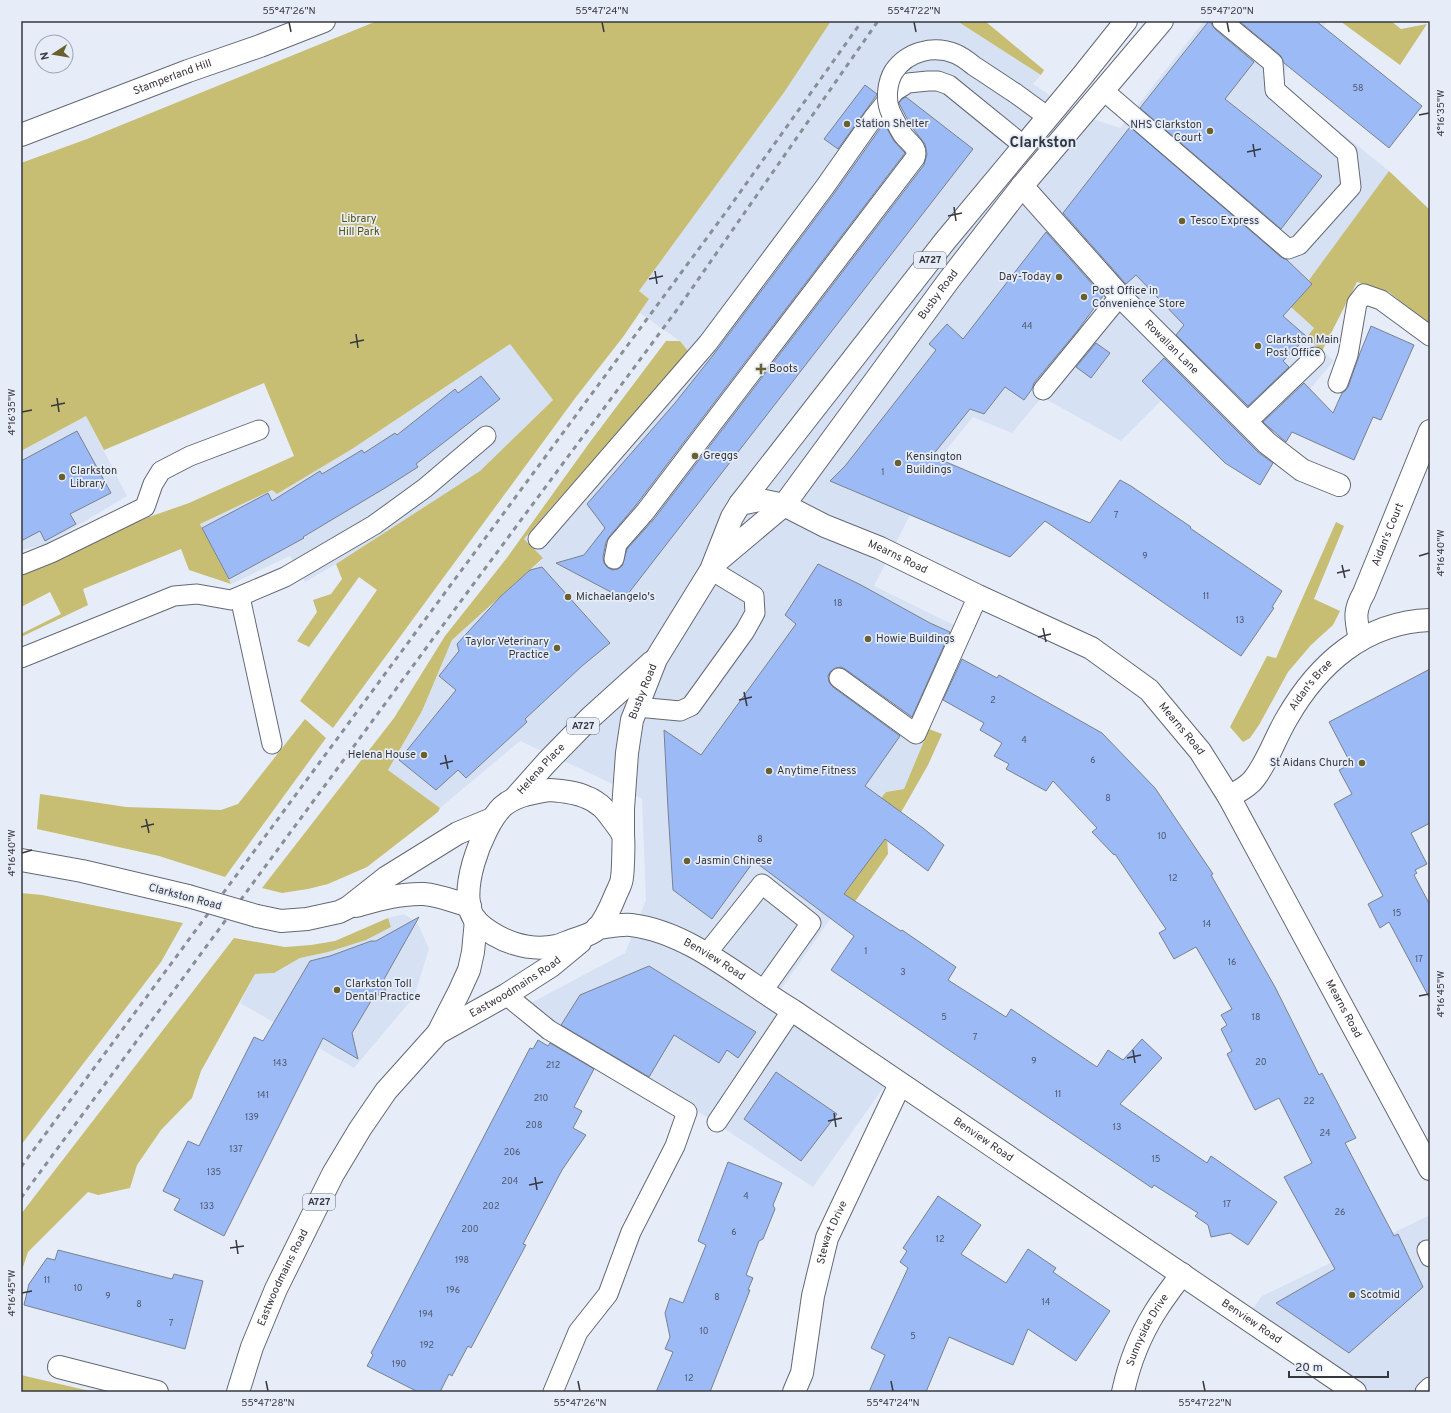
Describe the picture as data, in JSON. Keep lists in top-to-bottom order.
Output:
{
  "streets": {
    "street": [
      "Stamperland Hill",
      "A727",
      "Busby Road",
      "Rowallan Lane",
      "Aidan's Court",
      "Mearns Road",
      "Aidan's Brae",
      "Helena Place",
      "Clarkston Road",
      "Benview Road",
      "Eastwoodmains Road",
      "Stewart Drive",
      "Sunnyside Drive"
    ]
  },
  "crossings": [
    ["Busby Road", "Rowallan Lane"],
    ["Busby Road", "Mearns Road"],
    ["Busby Road", "Helena Place"],
    ["Busby Road", "Benview Road"],
    ["Busby Road", "Eastwoodmains Road"],
    ["Aidan's Court", "Aidan's Brae"],
    ["Mearns Road", "Aidan's Brae"],
    ["Helena Place", "Clarkston Road"],
    ["Helena Place", "Eastwoodmains Road"],
    ["Clarkston Road", "Benview Road"],
    ["Clarkston Road", "Eastwoodmains Road"],
    ["Benview Road", "Eastwoodmains Road"],
    ["Benview Road", "Stewart Drive"],
    ["Benview Road", "Sunnyside Drive"]
  ],
  "districts": ["Clarkston"],
  "parks": ["Library Hill Park"],
  "places": {
    "other": [
      "Station Shelter",
      "NHS Clarkston Court",
      "Tesco Express",
      "Day-Today",
      "Post Office in Convenience Store",
      "Clarkston Main Post Office",
      "Greggs",
      "Kensington Buildings",
      "Clarkston Library",
      "Michaelangelo's",
      "Howie Buildings",
      "Taylor Veterinary Practice",
      "Helena House",
      "St Aidans Church",
      "Anytime Fitness",
      "Jasmin Chinese",
      "Clarkston Toll Dental Practice",
      "Scotmid"
    ],
    "health": ["Boots"]
  },
  "house_numbers": [
    "58",
    "44",
    "1",
    "7",
    "9",
    "11",
    "18",
    "13",
    "2",
    "4",
    "6",
    "8",
    "10",
    "8",
    "12",
    "15",
    "14",
    "1",
    "17",
    "16",
    "3",
    "5",
    "18",
    "7",
    "9",
    "20",
    "143",
    "212",
    "11",
    "141",
    "210",
    "22",
    "139",
    "208",
    "13",
    "24",
    "137",
    "206",
    "15",
    "135",
    "204",
    "4",
    "17",
    "133",
    "202",
    "26",
    "200",
    "6",
    "12",
    "198",
    "11",
    "10",
    "196",
    "9",
    "8",
    "14",
    "8",
    "194",
    "7",
    "10",
    "5",
    "192",
    "190",
    "12"
  ],
  "scale_bar": "20 m",
  "north": "left",
  "coordinates": [
    "55°47'26\"N",
    "55°47'24\"N",
    "55°47'22\"N",
    "55°47'20\"N",
    "4°16'35\"W",
    "4°16'40\"W",
    "4°16'45\"W",
    "55°47'28\"N"
  ]
}
